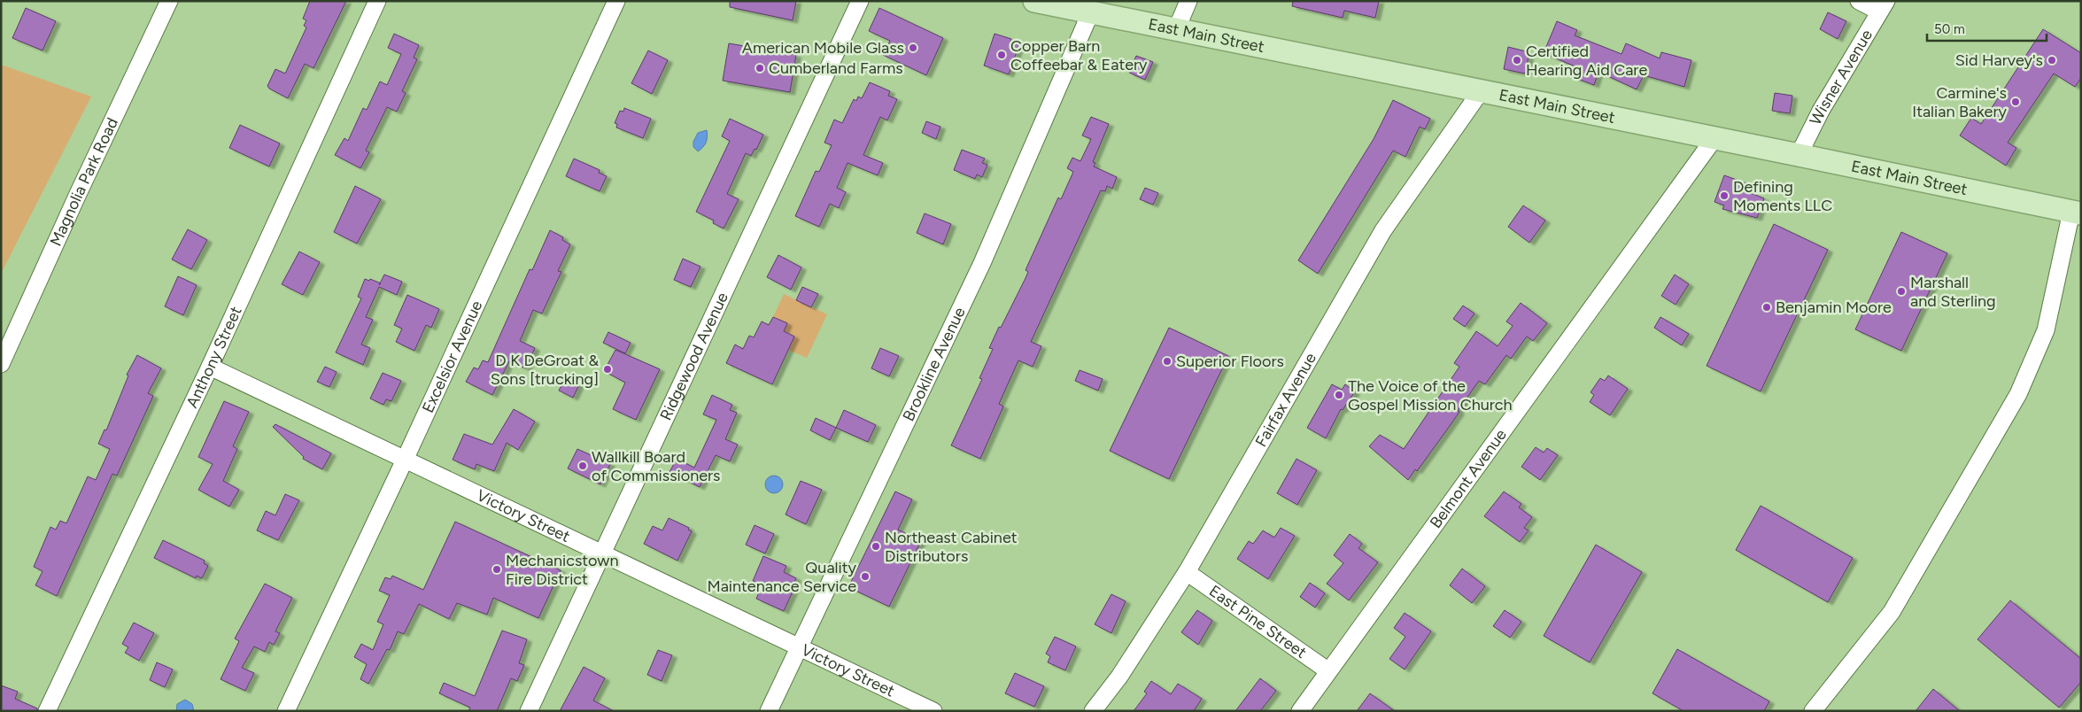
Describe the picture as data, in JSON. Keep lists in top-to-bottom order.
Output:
{
  "streets": {
    "main road": ["East Main Street"],
    "street": [
      "Wisner Avenue",
      "Magnolia Park Road",
      "Ridgewood Avenue",
      "Anthony Street",
      "Excelsior Avenue",
      "Brookline Avenue",
      "Fairfax Avenue",
      "Belmont Avenue",
      "Victory Street",
      "East Pine Street"
    ]
  },
  "crossings": [
    ["East Main Street", "Wisner Avenue"],
    ["East Main Street", "Brookline Avenue"],
    ["East Main Street", "Fairfax Avenue"],
    ["East Main Street", "Belmont Avenue"],
    ["Ridgewood Avenue", "Victory Street"],
    ["Anthony Street", "Victory Street"],
    ["Excelsior Avenue", "Victory Street"],
    ["Brookline Avenue", "Victory Street"],
    ["Fairfax Avenue", "East Pine Street"],
    ["Belmont Avenue", "East Pine Street"]
  ],
  "places": [
    "American Mobile Glass",
    "Copper Barn Coffeebar & Eatery",
    "Certified Hearing Aid Care",
    "Sid Harvey's",
    "Cumberland Farms",
    "Carmine's Italian Bakery",
    "Defining Moments LLC",
    "Marshall and Sterling",
    "Benjamin Moore",
    "Superior Floors",
    "D K DeGroat & Sons [trucking]",
    "The Voice of the Gospel Mission Church",
    "Wallkill Board of Commissioners",
    "Northeast Cabinet Distributors",
    "Mechanicstown Fire District",
    "Quality Maintenance Service"
  ],
  "scale_bar": "50 m"
}
